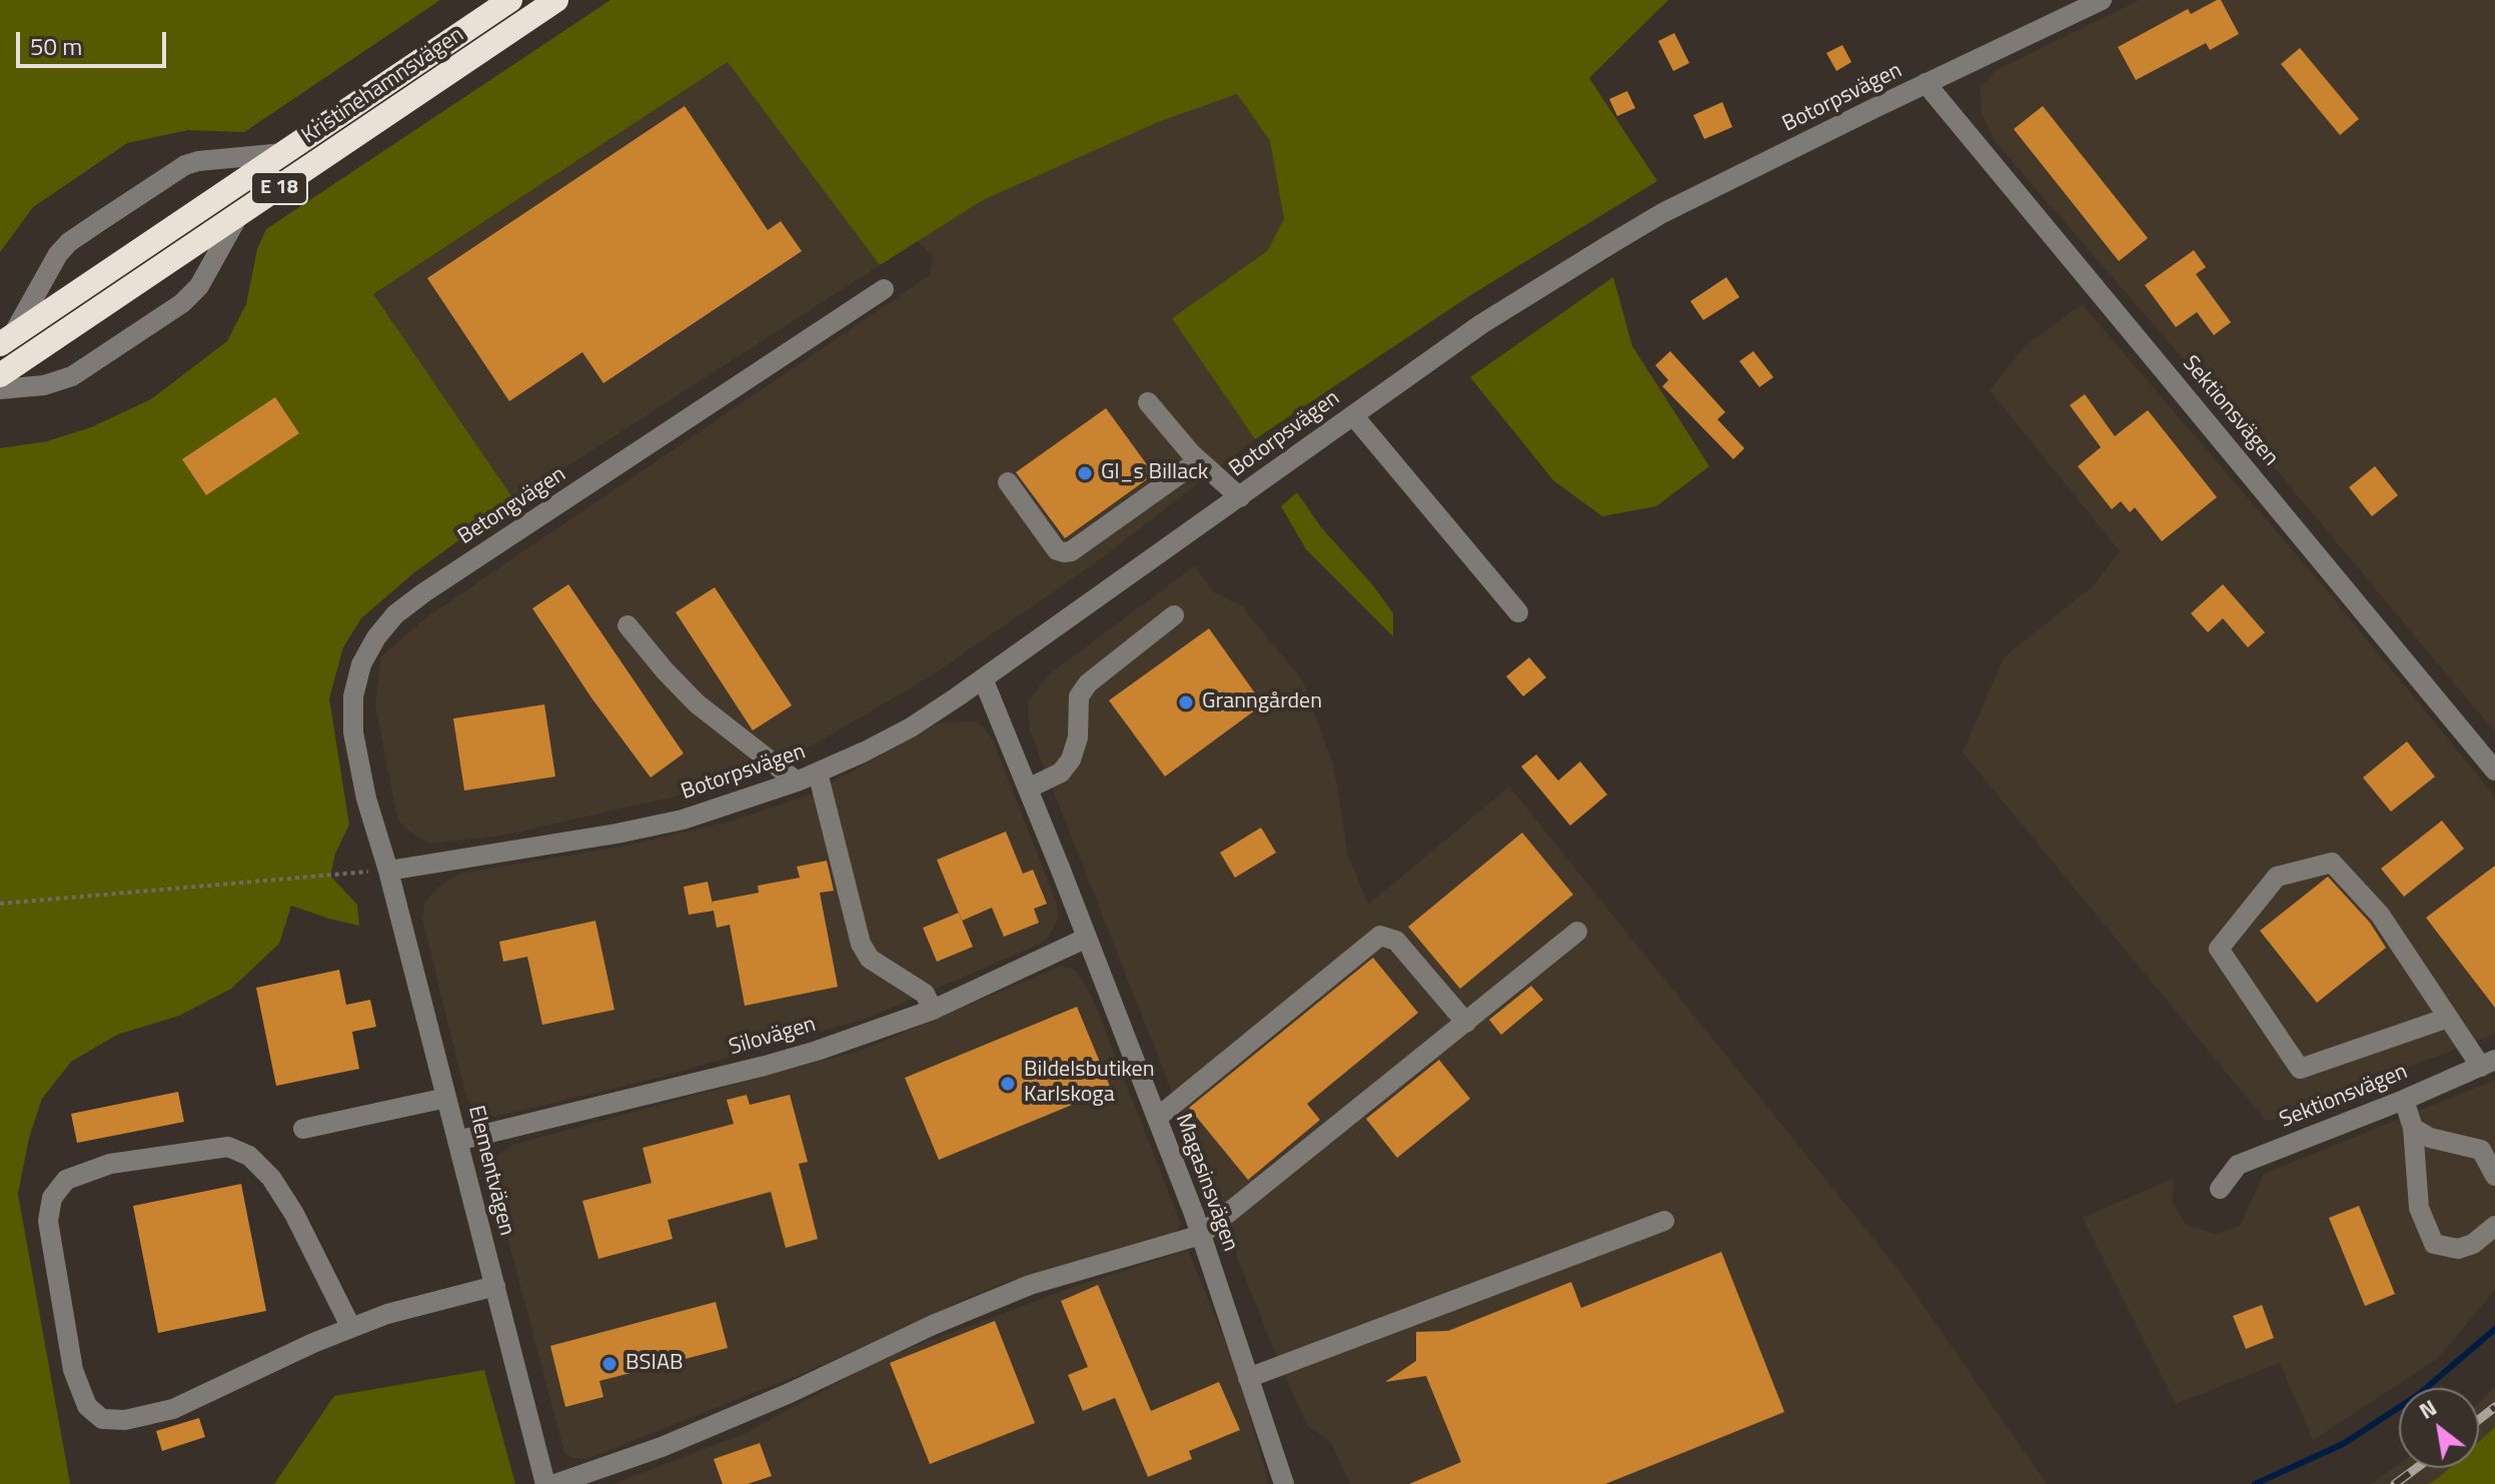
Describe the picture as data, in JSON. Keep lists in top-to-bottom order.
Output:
{
  "streets": {
    "highway": ["Kristinehamnsvägen", "E 18"],
    "street": [
      "Botorpsvägen",
      "Sektionsvägen",
      "Betongvägen",
      "Silovägen",
      "Elementvägen",
      "Magasinsvägen"
    ]
  },
  "crossings": [
    ["Kristinehamnsvägen", "E 18"],
    ["Botorpsvägen", "Sektionsvägen"],
    ["Botorpsvägen", "Betongvägen"],
    ["Botorpsvägen", "Elementvägen"],
    ["Botorpsvägen", "Magasinsvägen"],
    ["Betongvägen", "Elementvägen"],
    ["Silovägen", "Elementvägen"],
    ["Silovägen", "Magasinsvägen"]
  ],
  "places": [
    "Gl_s Billack",
    "Granngården",
    "Bildelsbutiken Karlskoga",
    "BSIAB"
  ],
  "scale_bar": "50 m",
  "north": "top left"
}
